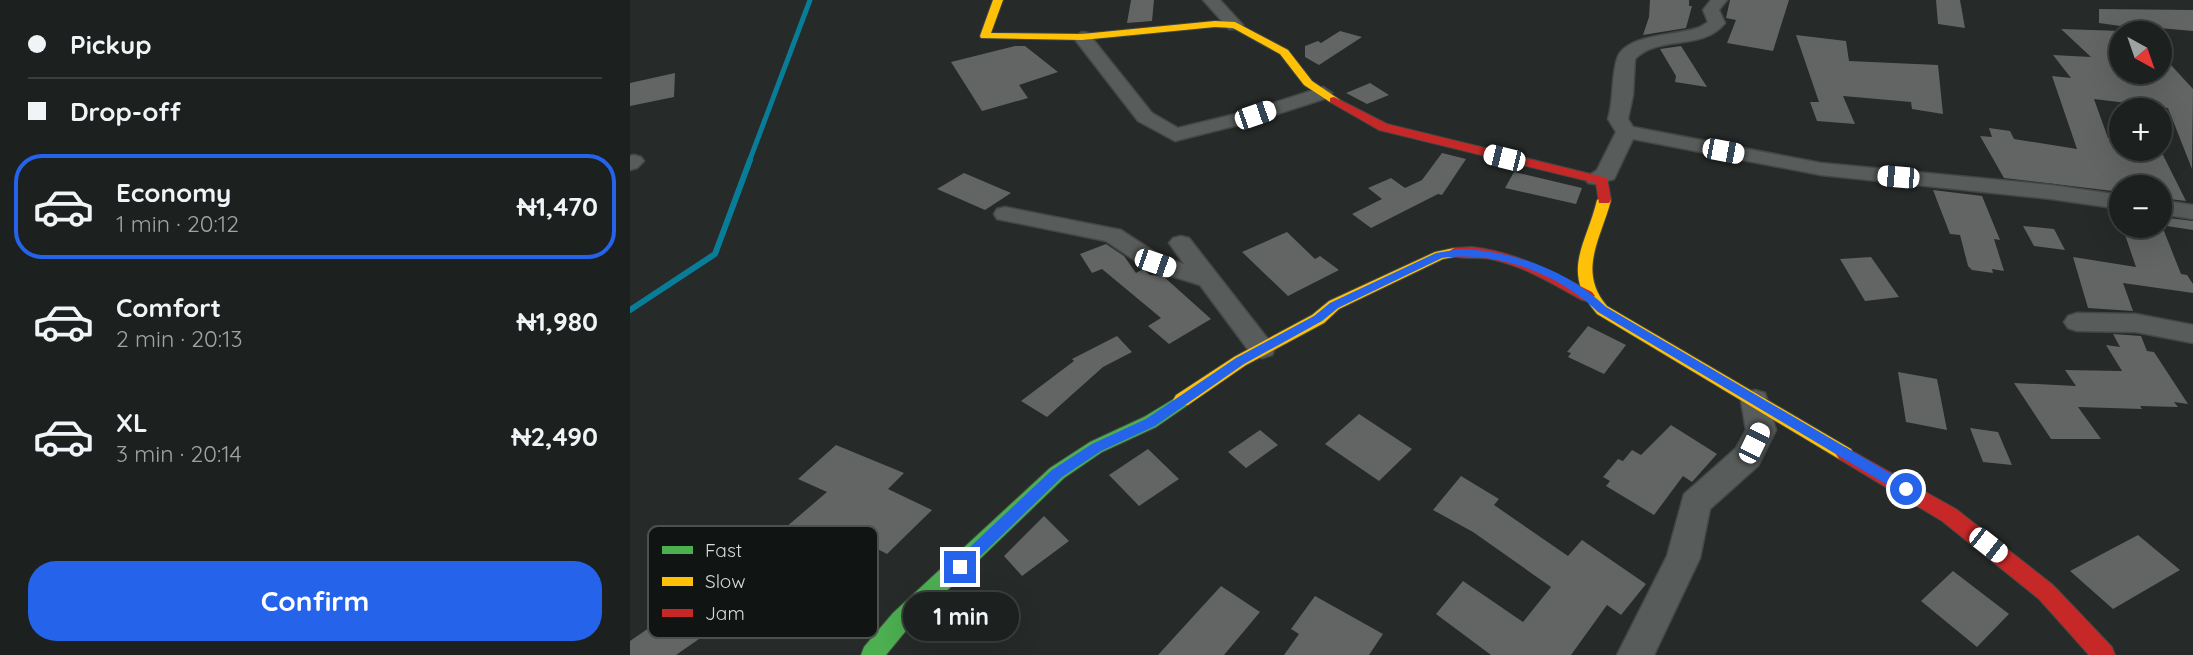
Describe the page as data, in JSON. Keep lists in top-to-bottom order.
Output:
{
  "legend": ["Fast", "Slow", "Jam"],
  "north": "bottom right",
  "page": {
    "banner": ["Pickup", "Drop-off"],
    "map_buttons": ["+", "−"],
    "list": [
      {
        "name": "Economy",
        "note": "1 min · 20:12",
        "value": "₦1,470"
      },
      {
        "name": "Comfort",
        "note": "2 min · 20:13",
        "value": "₦1,980"
      },
      {
        "name": "XL",
        "note": "3 min · 20:14",
        "value": "₦2,490"
      }
    ],
    "buttons": "Confirm",
    "bubble": "1 min"
  }
}
